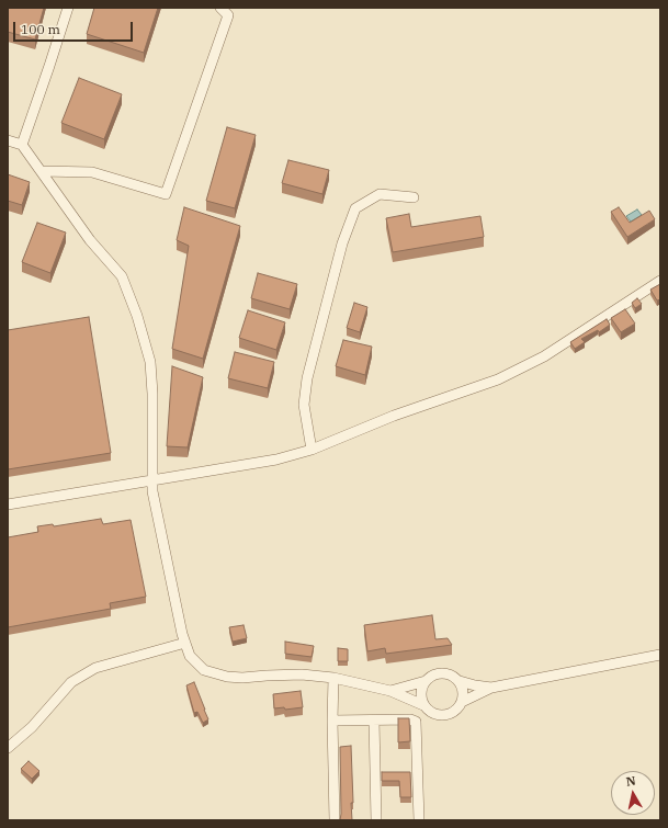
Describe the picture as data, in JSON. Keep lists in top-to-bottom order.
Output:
{
  "scale_bar": "100 m",
  "north": "top"
}
